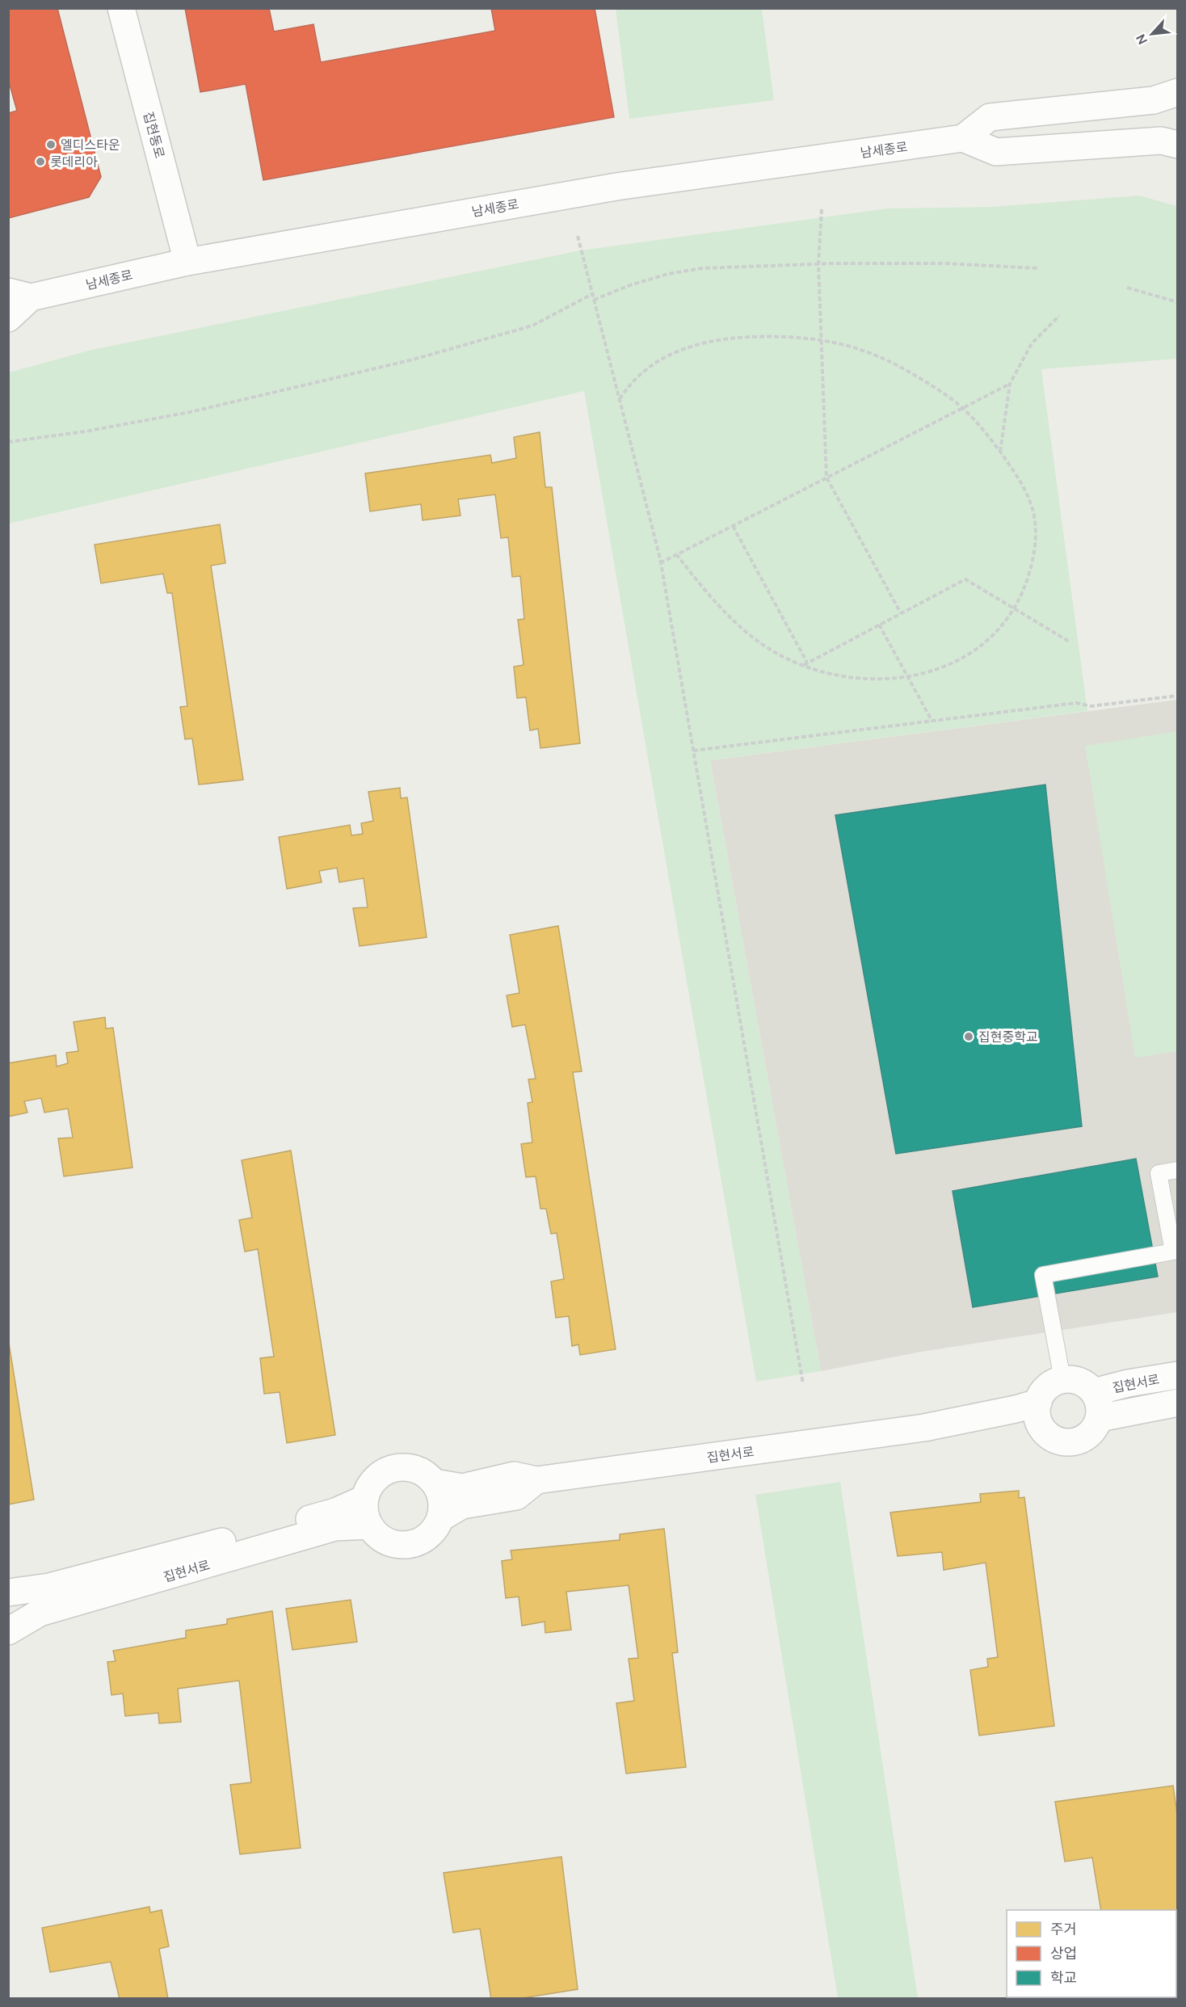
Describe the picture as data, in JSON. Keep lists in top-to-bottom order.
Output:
{
  "streets": {
    "street": ["집현동로", "남세종로", "집현서로"]
  },
  "crossings": [
    ["집현동로", "남세종로"]
  ],
  "places": ["엘디스타운", "롯데리아", "집현중학교"],
  "legend": ["주거", "상업", "학교"],
  "north": "bottom left"
}
